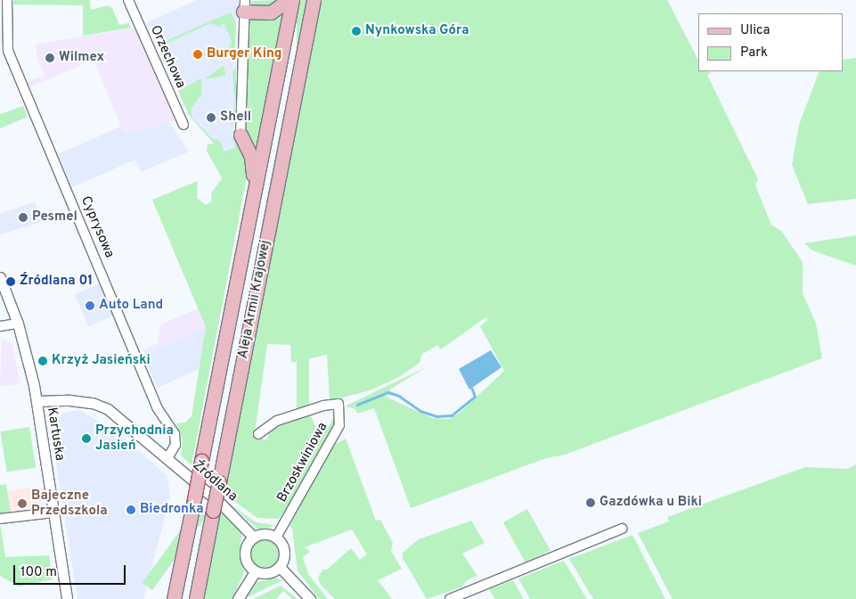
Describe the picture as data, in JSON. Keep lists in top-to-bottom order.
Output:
{
  "streets": {
    "main road": ["Aleja Armii Krajowej"],
    "street": [
      "Orzechowa",
      "Cyprysowa",
      "Kartuska",
      "Brzoskwiniowa",
      "Źródlana"
    ]
  },
  "crossings": [
    ["Cyprysowa", "Źródlana"],
    ["Kartuska", "Źródlana"],
    ["Brzoskwiniowa", "Źródlana"]
  ],
  "places": [
    "Nynkowska Góra",
    "Burger King",
    "Wilmex",
    "Shell",
    "Pesmel",
    "Źródlana 01",
    "Auto Land",
    "Krzyż Jasieński",
    "Przychodnia Jasień",
    "Gazdówka u Biki",
    "Bajeczne Przedszkola",
    "Biedronka"
  ],
  "legend": ["Ulica", "Park"],
  "scale_bar": "100 m"
}
